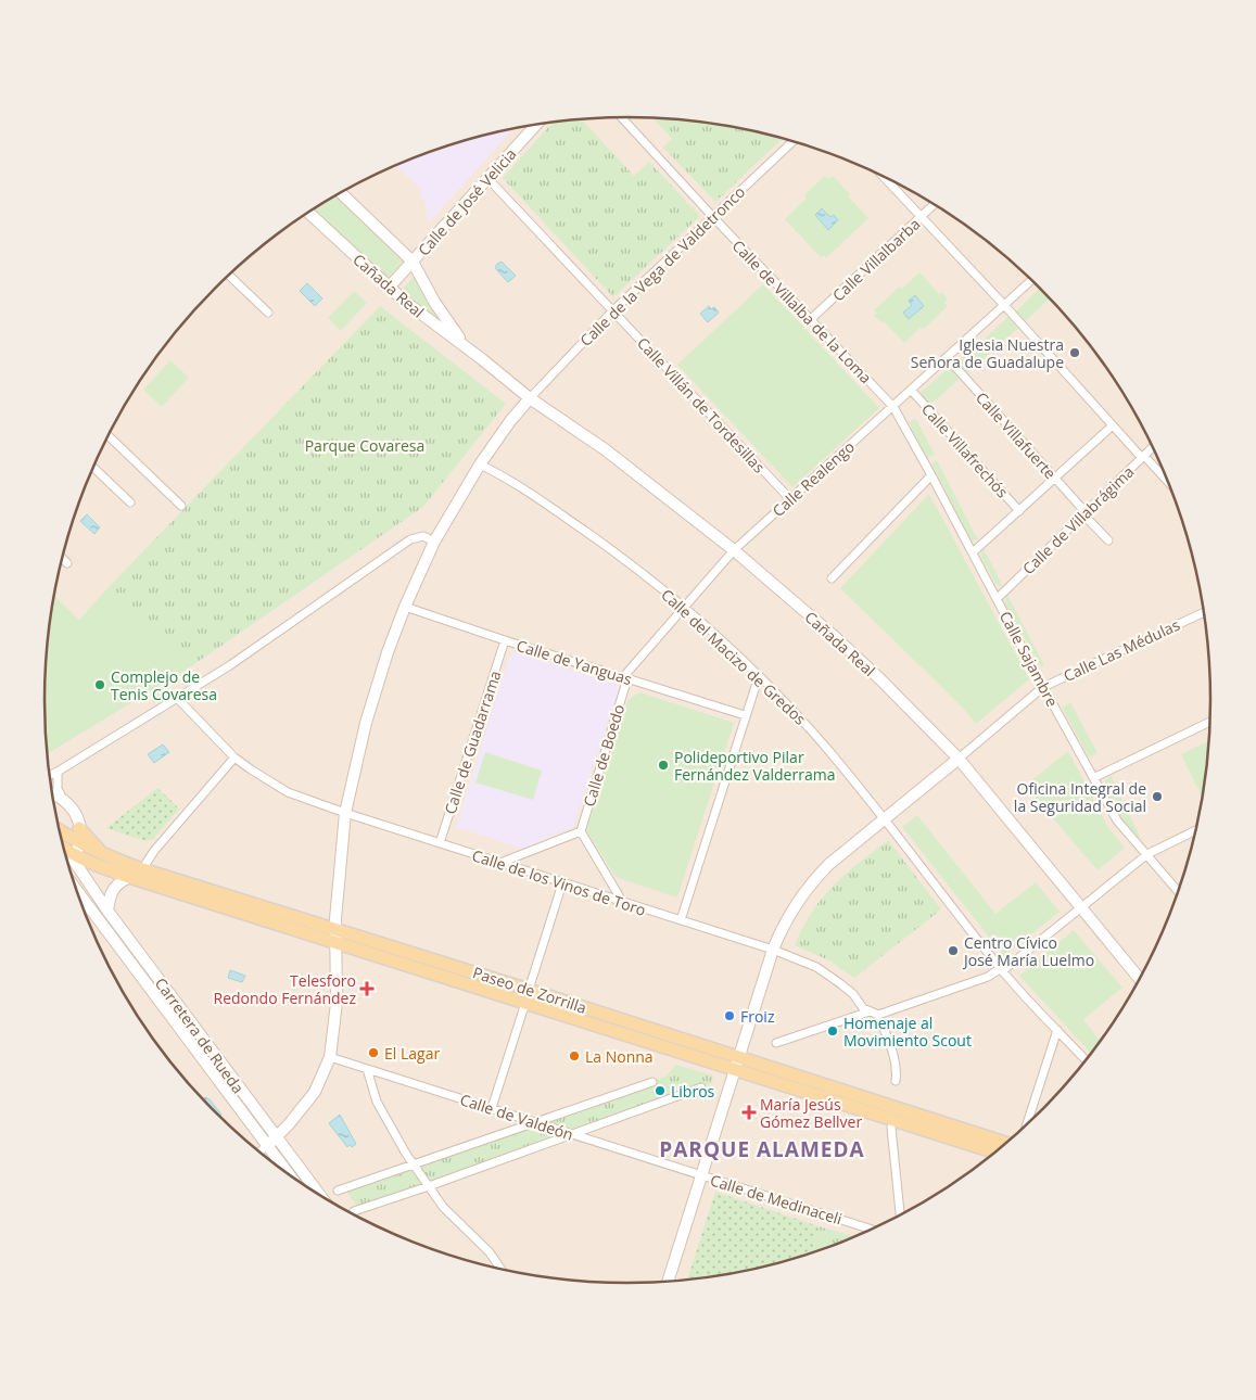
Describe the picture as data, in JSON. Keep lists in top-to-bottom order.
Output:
{
  "streets": {
    "main road": ["Paseo de Zorrilla"],
    "street": [
      "Calle de José Velicia",
      "Calle Villalbarba",
      "Calle de la Vega de Valdetronco",
      "Cañada Real",
      "Calle de Villalba de la Loma",
      "Calle Villán de Tordesillas",
      "Calle Villafuerte",
      "Calle Villafrechós",
      "Calle Realengo",
      "Calle de Villabrágima",
      "Calle Las Médulas",
      "Calle del Macizo de Gredos",
      "Calle Sajambre",
      "Calle de Yanguas",
      "Calle de Guadarrama",
      "Calle de Boedo",
      "Calle de los Vinos de Toro",
      "Carretera de Rueda",
      "Calle de Valdeón",
      "Calle de Medinaceli"
    ]
  },
  "crossings": [
    ["Calle de José Velicia", "Cañada Real"],
    ["Calle de José Velicia", "Calle Villán de Tordesillas"],
    ["Calle Villalbarba", "Calle de Villalba de la Loma"],
    ["Calle de la Vega de Valdetronco", "Cañada Real"],
    ["Calle de la Vega de Valdetronco", "Calle de Villalba de la Loma"],
    ["Calle de la Vega de Valdetronco", "Calle Villán de Tordesillas"],
    ["Cañada Real", "Calle Realengo"],
    ["Cañada Real", "Calle Las Médulas"],
    ["Cañada Real", "Calle de Boedo"],
    ["Calle de Villalba de la Loma", "Calle Realengo"],
    ["Calle de Villalba de la Loma", "Calle Sajambre"],
    ["Calle Villán de Tordesillas", "Calle Realengo"],
    ["Calle Villafuerte", "Calle Realengo"],
    ["Calle Villafuerte", "Calle de Villabrágima"],
    ["Calle Villafrechós", "Calle Realengo"],
    ["Calle Realengo", "Calle Sajambre"],
    ["Calle Realengo", "Calle de Boedo"],
    ["Calle de Villabrágima", "Calle Sajambre"],
    ["Calle Las Médulas", "Calle Sajambre"],
    ["Calle del Macizo de Gredos", "Calle de Boedo"],
    ["Calle de Yanguas", "Calle de Guadarrama"],
    ["Calle de Yanguas", "Calle de Boedo"],
    ["Calle de Guadarrama", "Calle de los Vinos de Toro"],
    ["Paseo de Zorrilla", "Carretera de Rueda"],
    ["Calle de Valdeón", "Calle de Medinaceli"]
  ],
  "districts": ["PARQUE ALAMEDA"],
  "parks": ["Parque Covaresa"],
  "places": {
    "other": [
      "Iglesia Nuestra Señora de Guadalupe",
      "Complejo de Tenis Covaresa",
      "Polideportivo Pilar Fernández Valderrama",
      "Oficina Integral de la Seguridad Social",
      "Centro Cívico José María Luelmo",
      "Froiz",
      "Homenaje al Movimiento Scout",
      "El Lagar",
      "La Nonna",
      "Libros"
    ],
    "health": ["Telesforo Redondo Fernández", "María Jesús Gómez Bellver"]
  }
}
